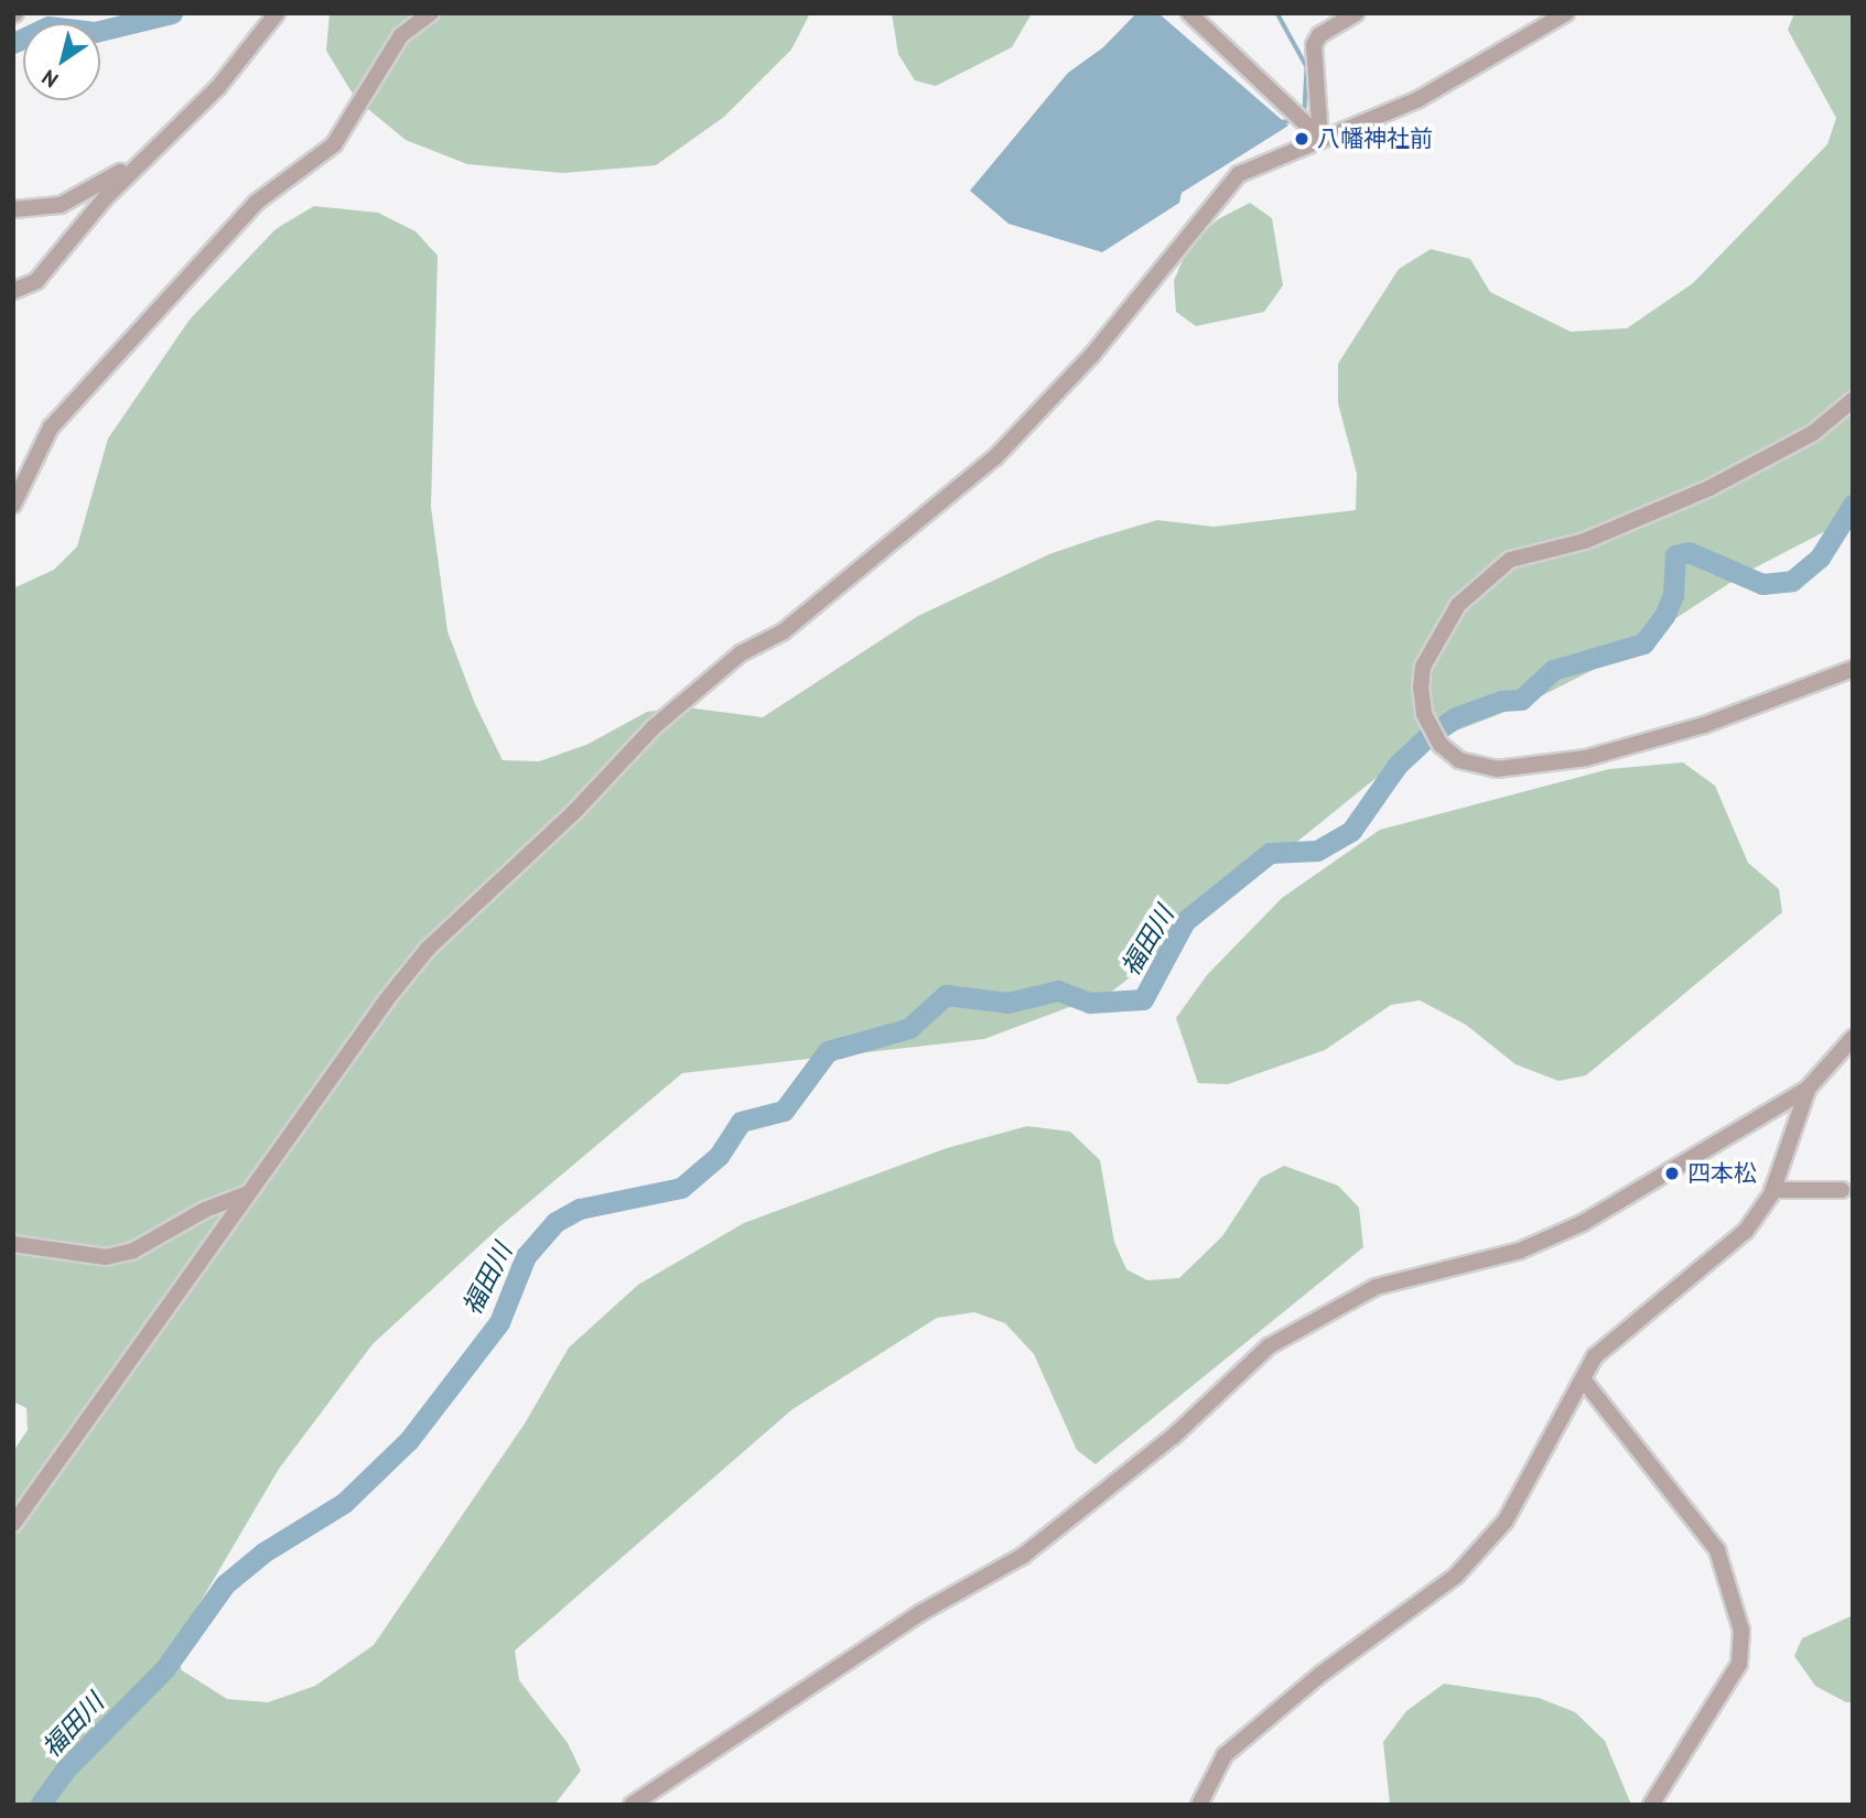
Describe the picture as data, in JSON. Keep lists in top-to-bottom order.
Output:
{
  "water": ["福田川"],
  "places": ["八幡神社前", "四本松"],
  "north": "bottom left"
}
